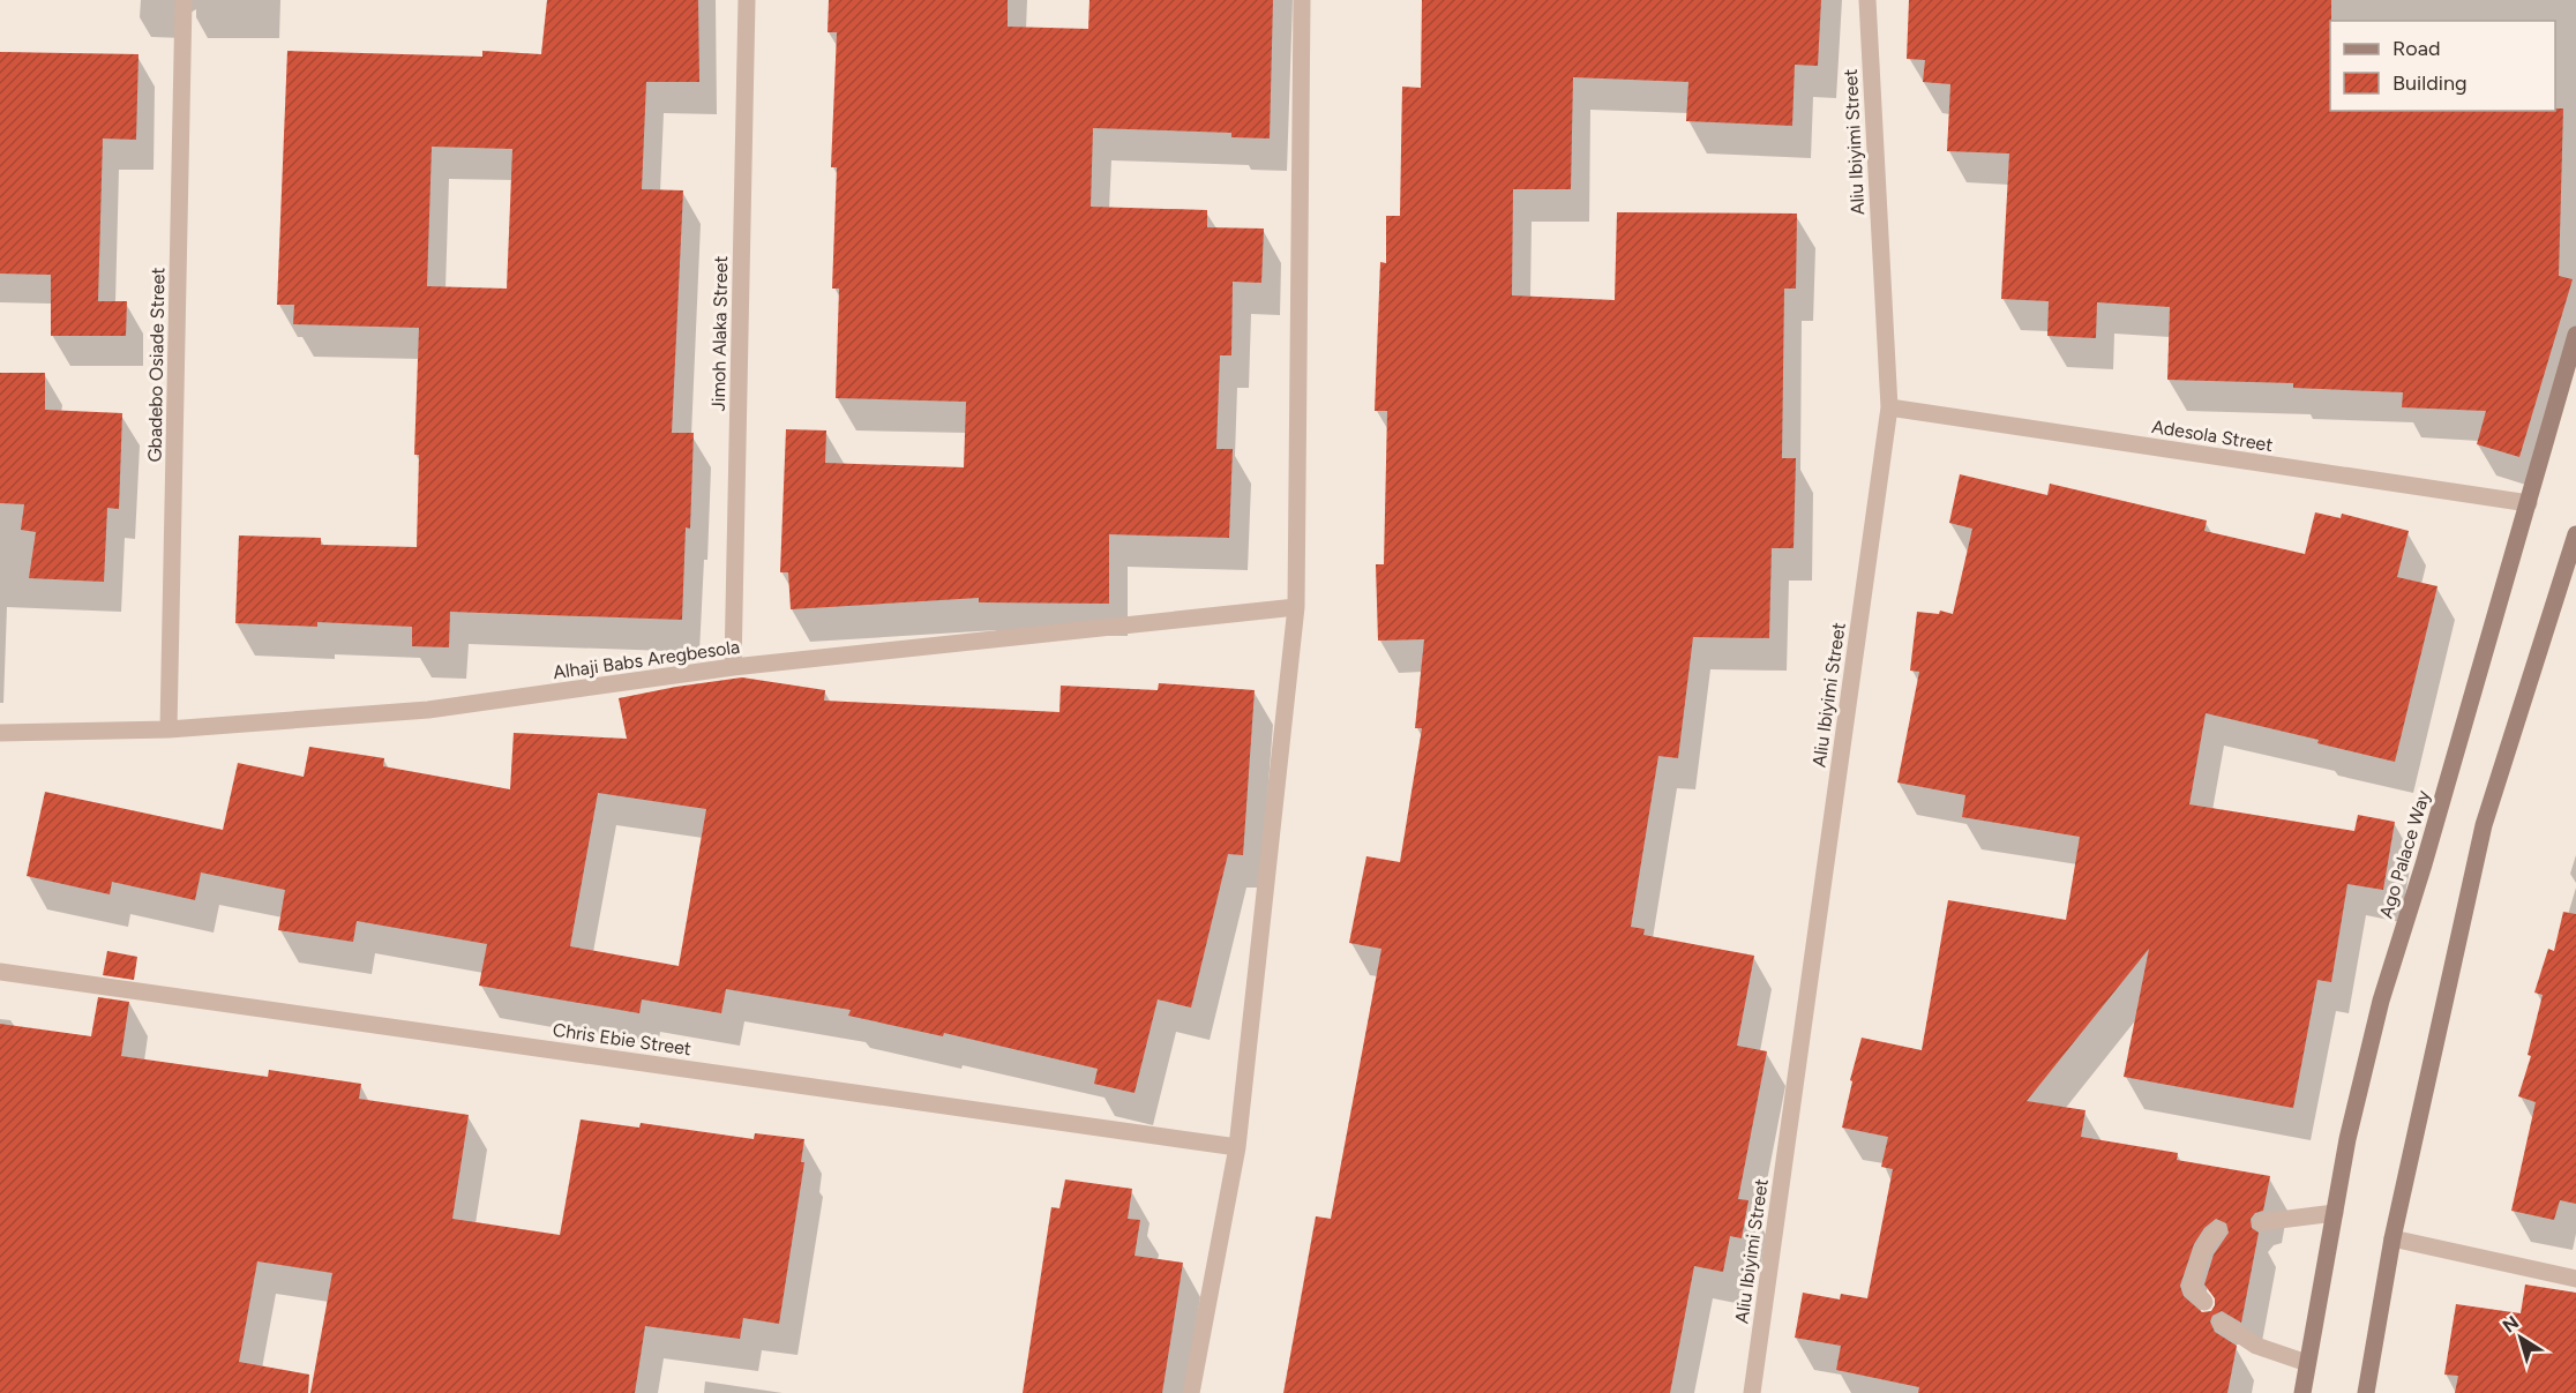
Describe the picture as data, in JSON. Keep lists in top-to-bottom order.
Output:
{
  "streets": {
    "main road": ["Ago Palace Way"],
    "street": [
      "Aliu Ibiyimi Street",
      "Jimoh Alaka Street",
      "Gbadebo Osiade Street",
      "Adesola Street",
      "Alhaji Babs Aregbesola",
      "Chris Ebie Street"
    ]
  },
  "crossings": [
    ["Aliu Ibiyimi Street", "Adesola Street"],
    ["Jimoh Alaka Street", "Alhaji Babs Aregbesola"],
    ["Gbadebo Osiade Street", "Alhaji Babs Aregbesola"],
    ["Adesola Street", "Ago Palace Way"]
  ],
  "legend": ["Road", "Building"],
  "north": "top left"
}
